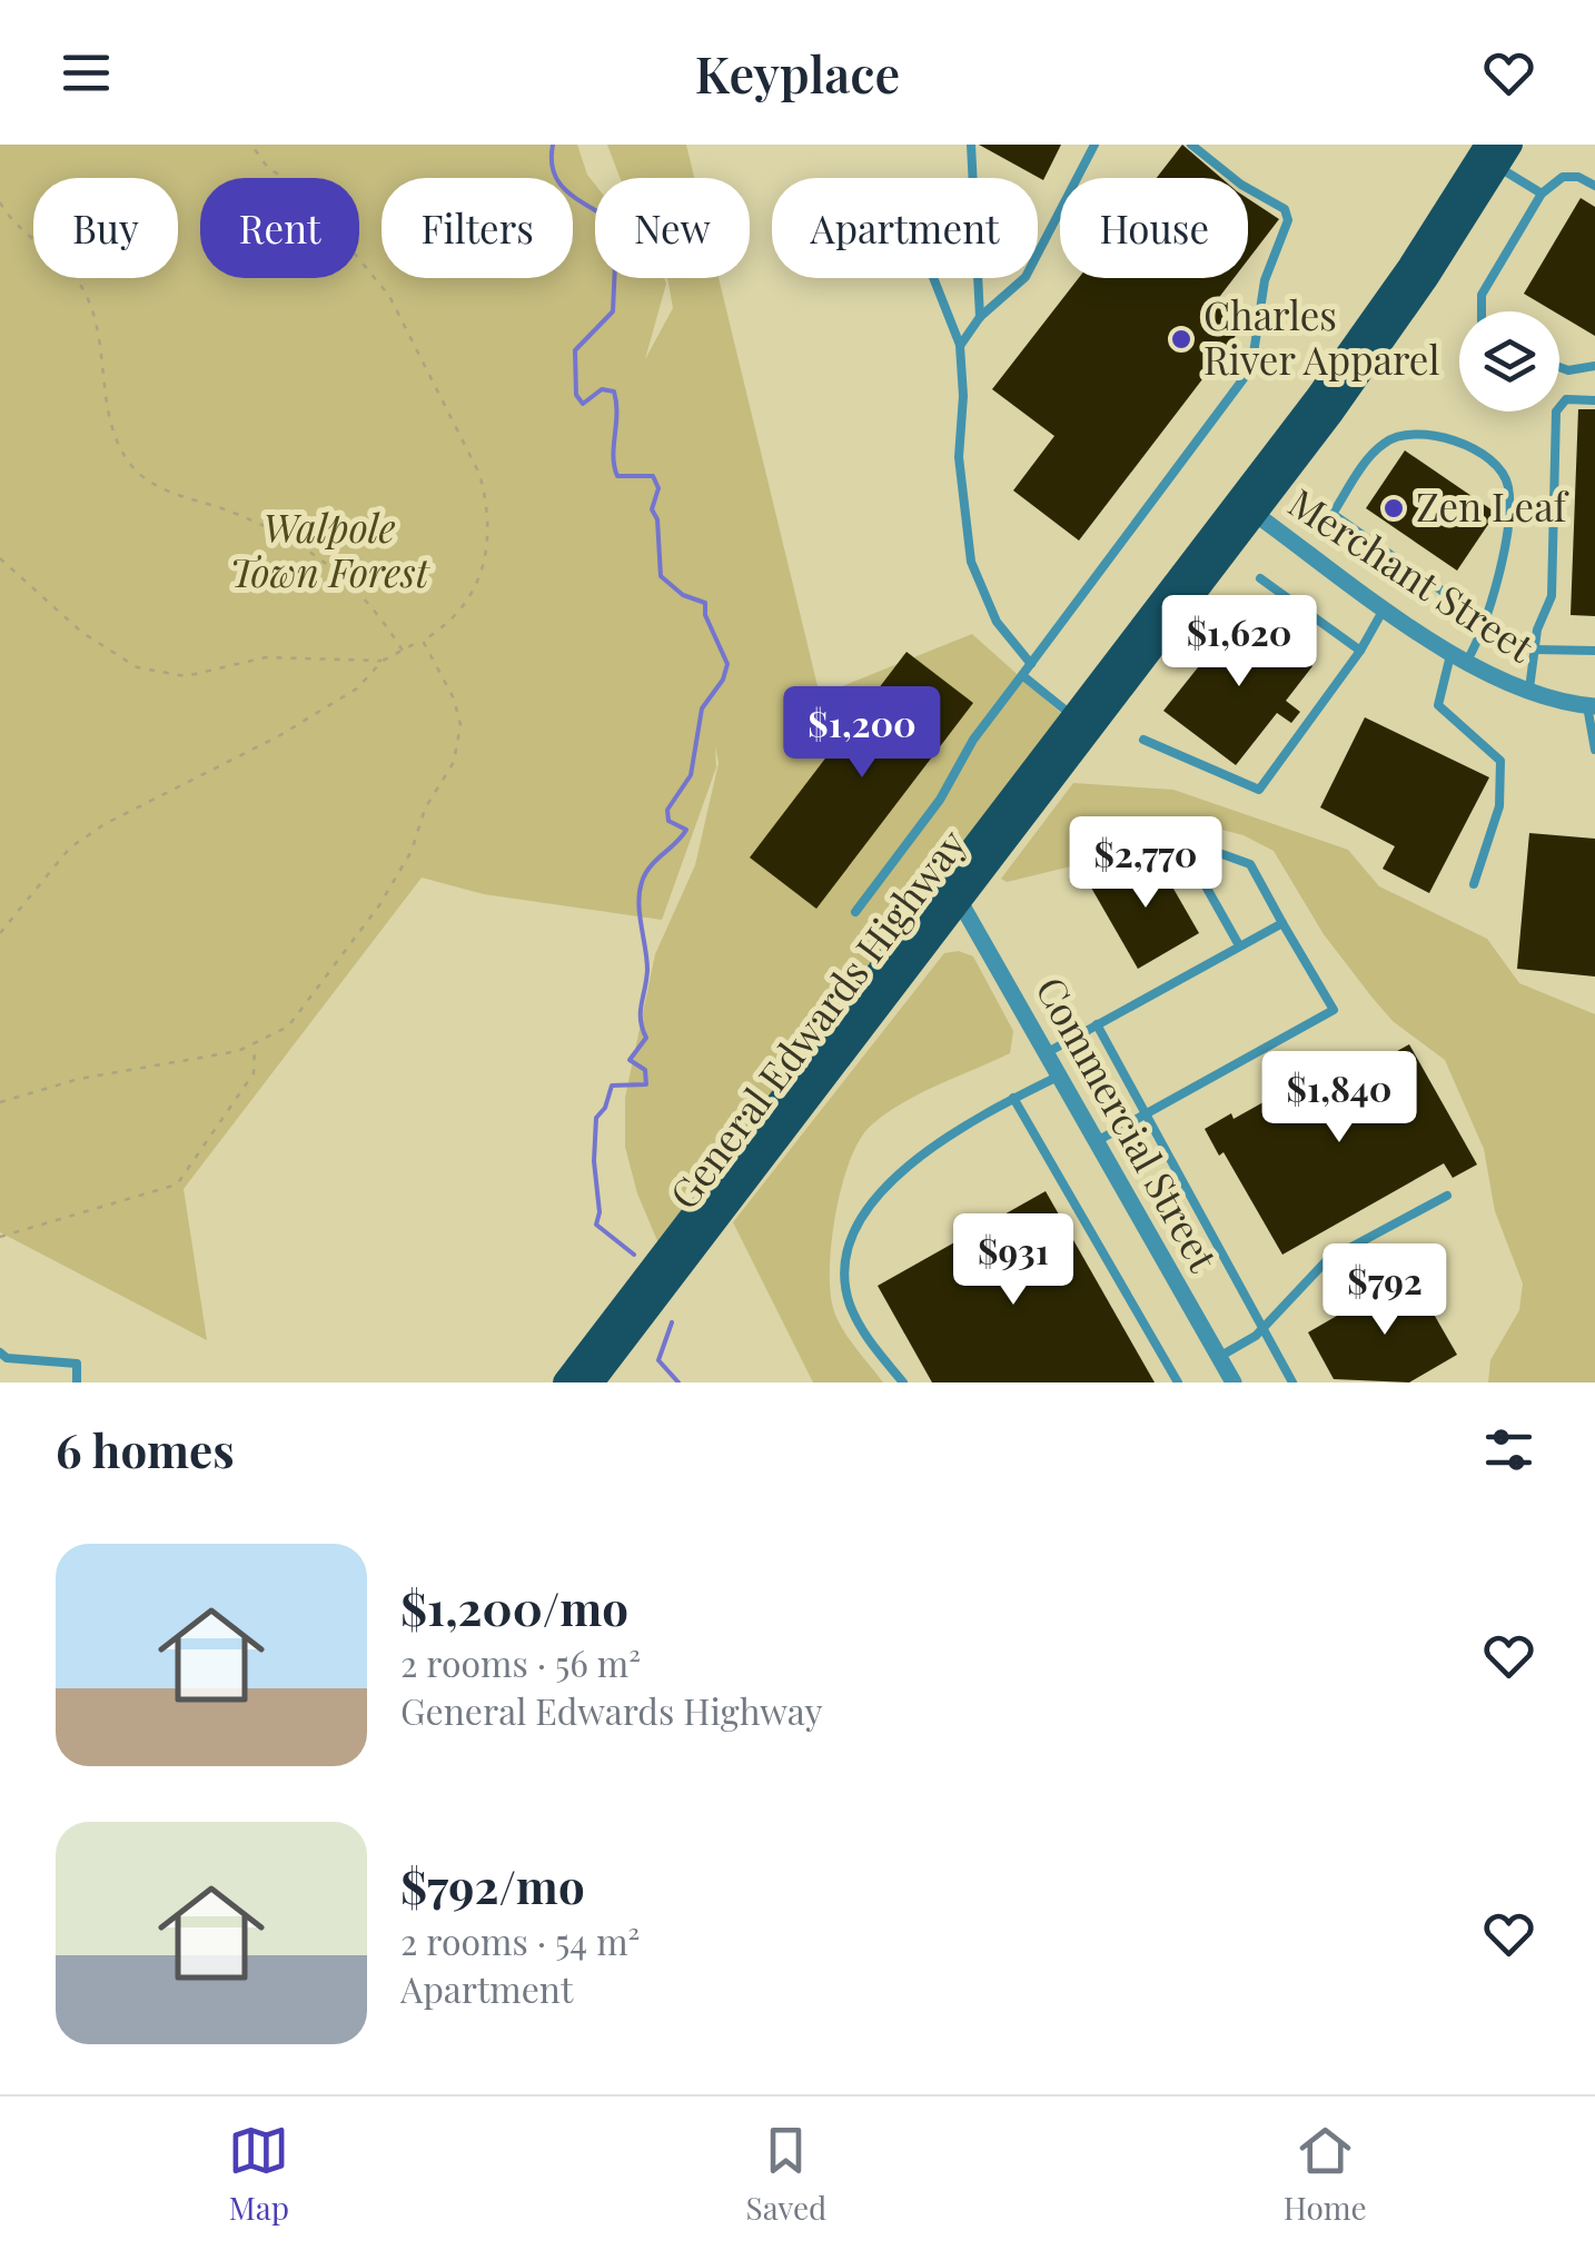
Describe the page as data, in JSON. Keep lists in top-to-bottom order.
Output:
{
  "streets": {
    "main road": ["General Edwards Highway"],
    "street": ["Merchant Street", "Commercial Street"]
  },
  "crossings": [
    ["Merchant Street", "General Edwards Highway"],
    ["General Edwards Highway", "Commercial Street"]
  ],
  "parks": ["Walpole Town Forest"],
  "places": ["Charles River Apparel", "Zen Leaf"],
  "page": {
    "header": "Keyplace",
    "chip": [
      "Buy",
      "Rent",
      "Filters",
      "New",
      "Apartment",
      "House"
    ],
    "price": [
      "$1,620",
      "$1,200",
      "$2,770",
      "$1,840",
      "$931",
      "$792"
    ],
    "heading": "6 homes",
    "list": [
      {
        "name": "$1,200/mo",
        "note": "2 rooms · 56 m² · General Edwards Highway"
      },
      {
        "name": "$792/mo",
        "note": "2 rooms · 54 m² · Apartment"
      }
    ],
    "tabs": ["Map", "Saved", "Home"]
  }
}
